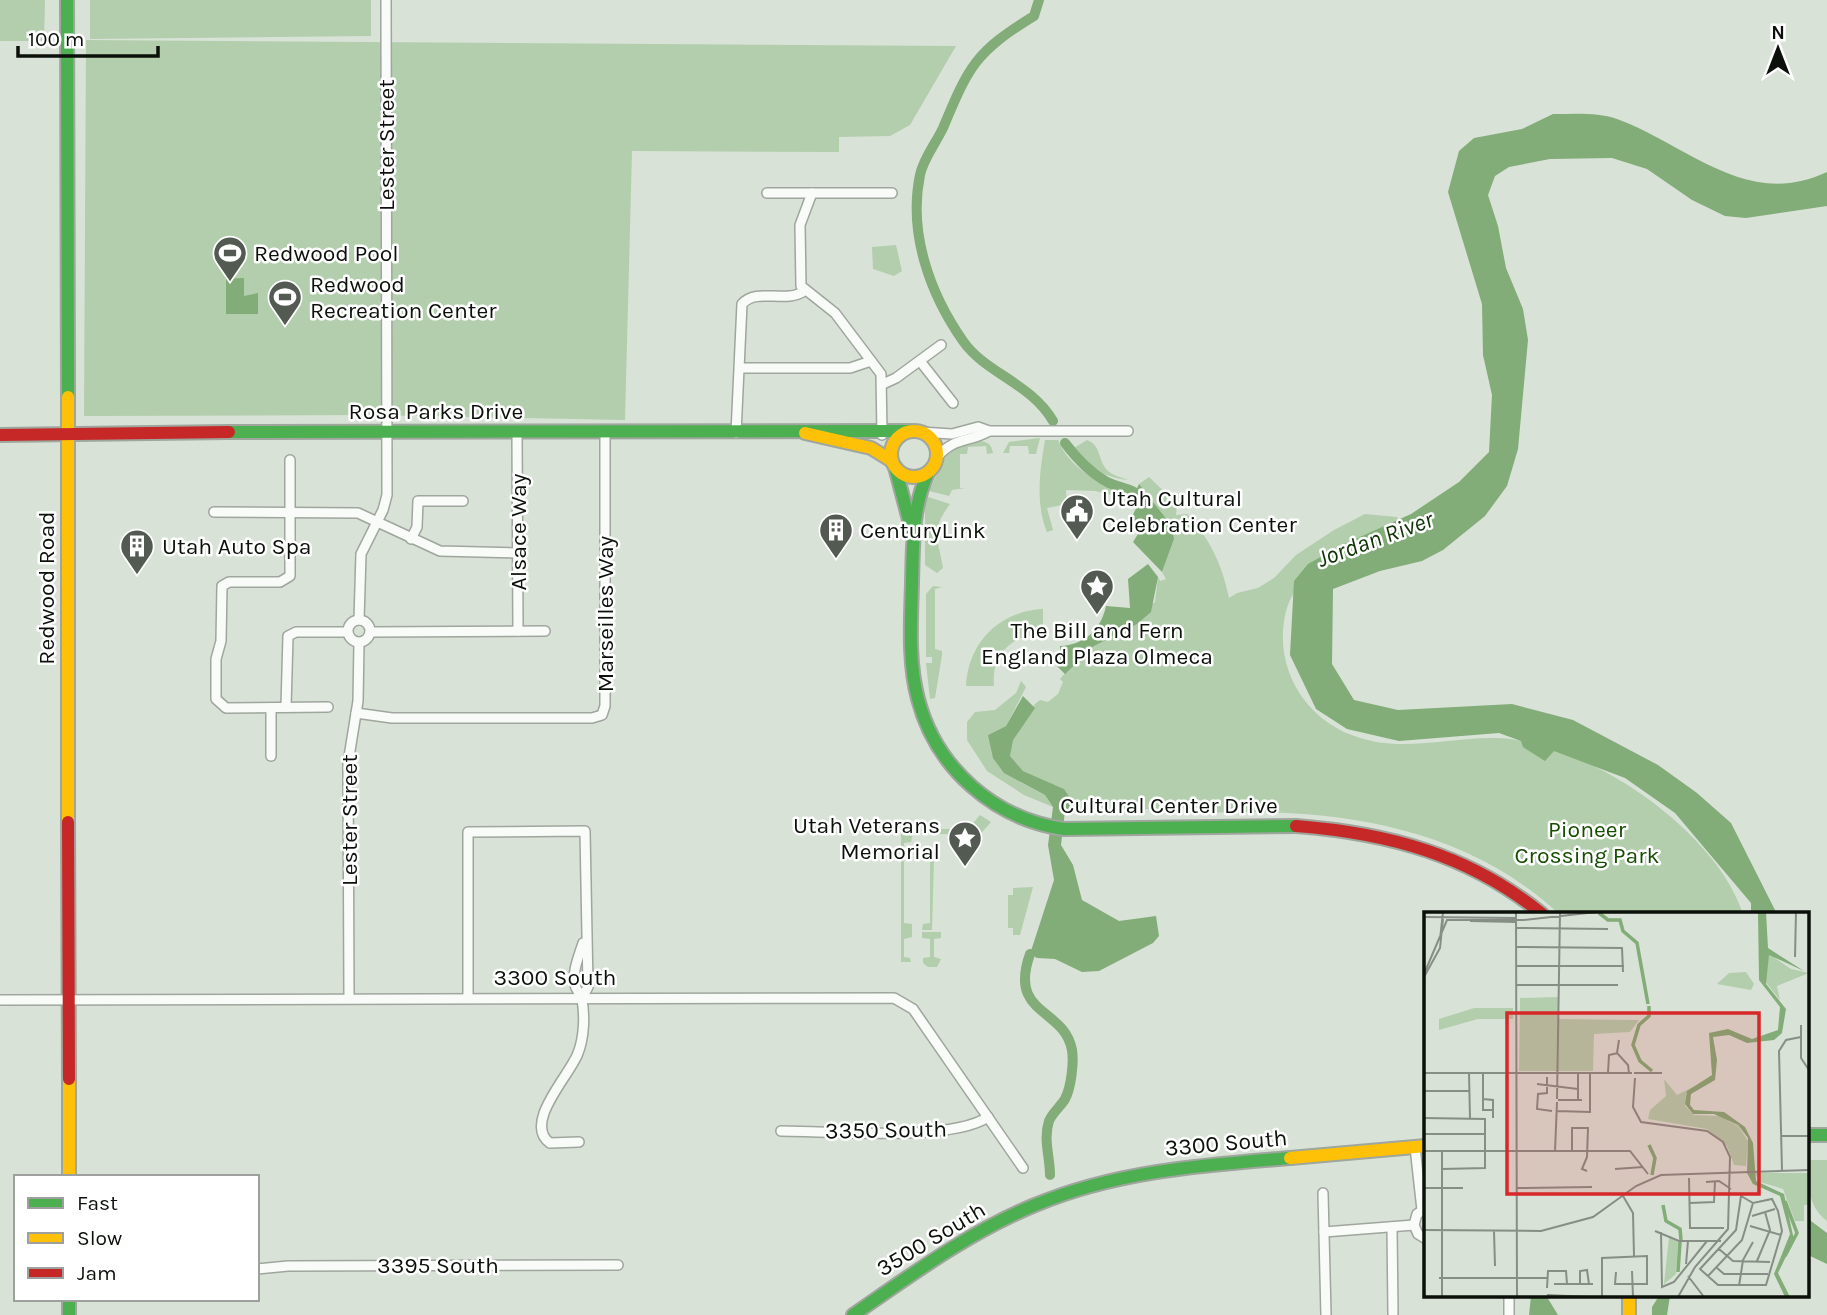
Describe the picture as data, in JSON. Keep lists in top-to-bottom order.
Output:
{
  "streets": {
    "street": [
      "Lester Street",
      "Rosa Parks Drive",
      "Alsace Way",
      "Redwood Road",
      "Marseilles Way",
      "Cultural Center Drive",
      "3300 South",
      "3350 South",
      "3500 South",
      "3395 South"
    ]
  },
  "crossings": [
    ["Lester Street", "Rosa Parks Drive"],
    ["Lester Street", "Marseilles Way"],
    ["Lester Street", "3300 South"],
    ["Rosa Parks Drive", "Alsace Way"],
    ["Rosa Parks Drive", "Redwood Road"],
    ["Rosa Parks Drive", "Marseilles Way"],
    ["Rosa Parks Drive", "Cultural Center Drive"],
    ["Redwood Road", "3300 South"],
    ["3300 South", "3350 South"],
    ["3300 South", "3500 South"]
  ],
  "water": ["Jordan River"],
  "parks": ["Pioneer Crossing Park"],
  "places": {
    "sports": ["Redwood Pool", "Redwood Recreation Center"],
    "public building": ["Utah Cultural Celebration Center"],
    "building": ["CenturyLink", "Utah Auto Spa"],
    "place": ["The Bill and Fern England Plaza Olmeca", "Utah Veterans Memorial"]
  },
  "legend": ["Fast", "Slow", "Jam"],
  "scale_bar": "100 m",
  "north": "top"
}
